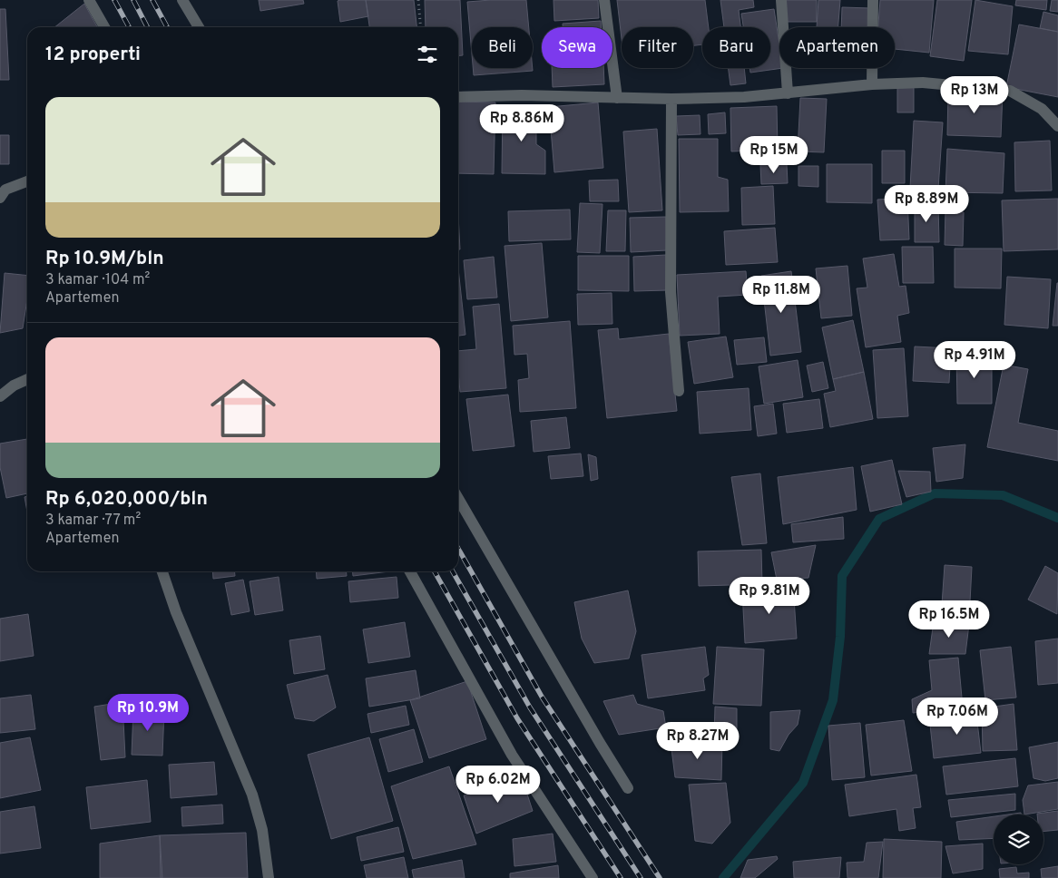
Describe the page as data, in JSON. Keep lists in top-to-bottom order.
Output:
{
  "page": {
    "chip": [
      "Beli",
      "Sewa",
      "Filter",
      "Baru",
      "Apartemen"
    ],
    "heading": "12 properti",
    "price": [
      "Rp 13M",
      "Rp 8.86M",
      "Rp 15M",
      "Rp 8.89M",
      "Rp 11.8M",
      "Rp 4.91M",
      "Rp 9.81M",
      "Rp 16.5M",
      "Rp 10.9M",
      "Rp 7.06M",
      "Rp 8.27M",
      "Rp 6.02M"
    ],
    "list": [
      {
        "name": "Rp 10.9M/bln",
        "note": "3 kamar · 104 m² · Apartemen"
      },
      {
        "name": "Rp 6,020,000/bln",
        "note": "3 kamar · 77 m² · Apartemen"
      }
    ]
  }
}
